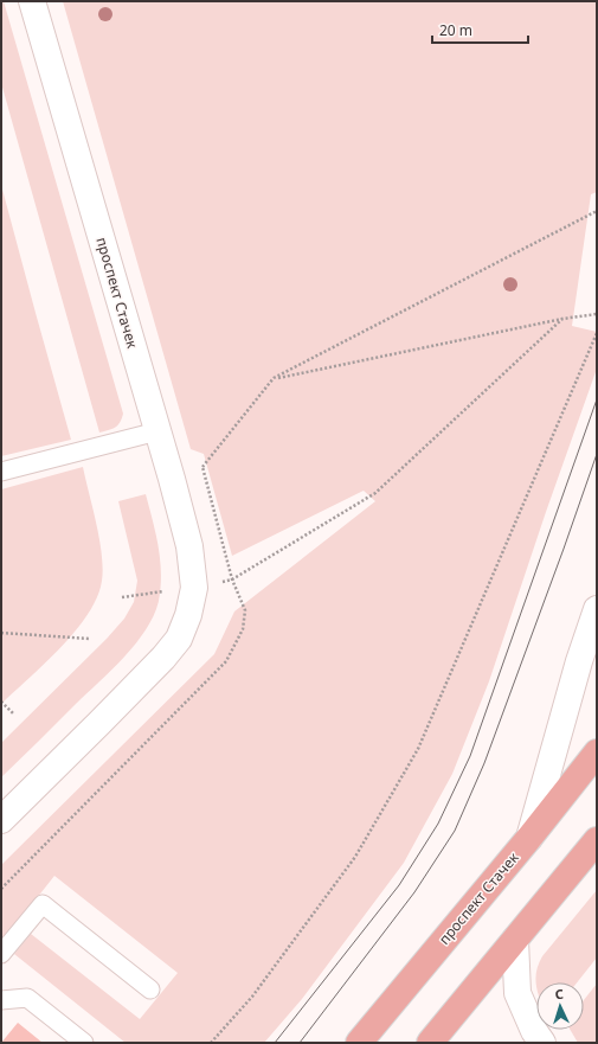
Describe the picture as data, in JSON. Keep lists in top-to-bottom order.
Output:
{
  "streets": {
    "main road": ["проспект Стачек"]
  },
  "scale_bar": "20 m",
  "north": "top"
}
